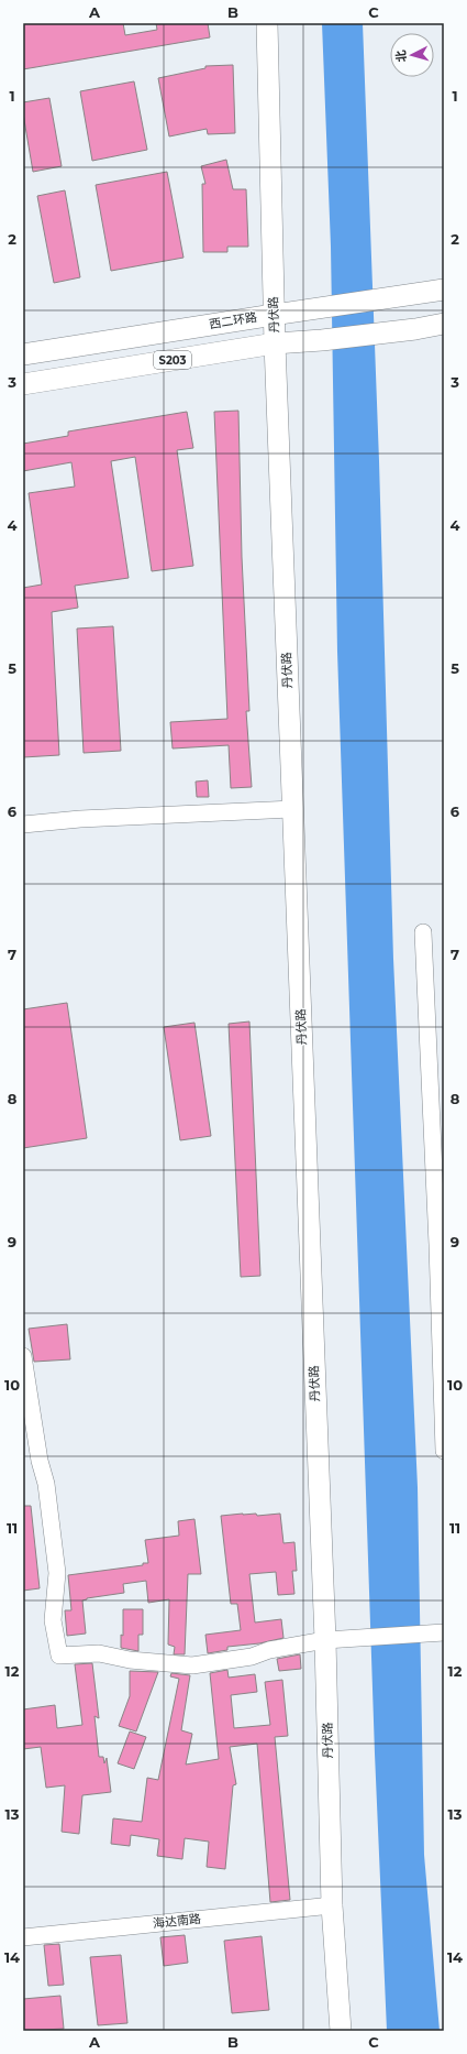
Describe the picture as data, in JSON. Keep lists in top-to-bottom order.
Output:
{
  "streets": {
    "main road": ["丹伏路", "西二环路", "S203"],
    "street": ["海达南路"]
  },
  "crossings": [
    ["丹伏路", "西二环路"],
    ["丹伏路", "S203"],
    ["丹伏路", "海达南路"]
  ],
  "north": "left",
  "grid": {
    "columns": ["A", "B", "C"],
    "rows": [
      "1",
      "2",
      "3",
      "4",
      "5",
      "6",
      "7",
      "8",
      "9",
      "10",
      "11",
      "12",
      "13",
      "14"
    ]
  }
}
